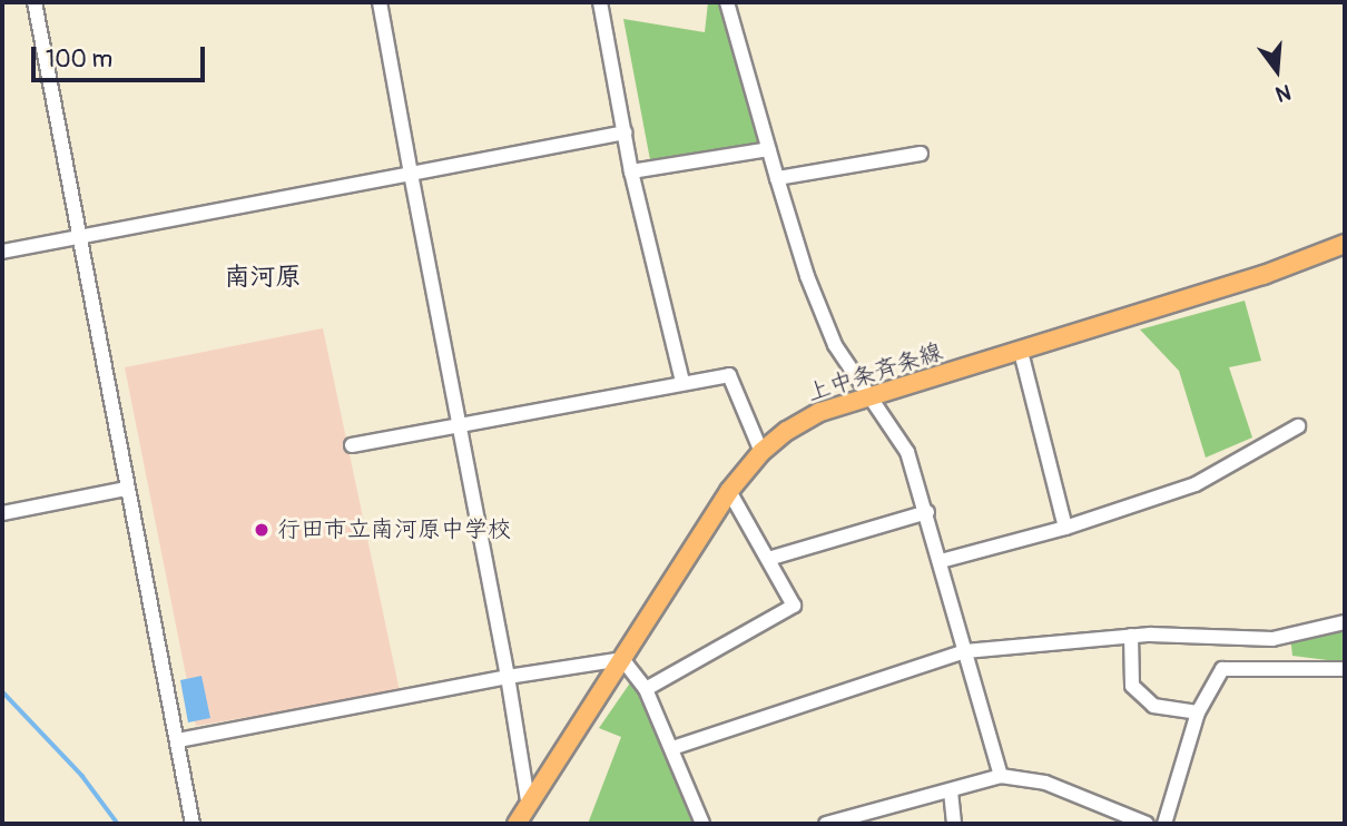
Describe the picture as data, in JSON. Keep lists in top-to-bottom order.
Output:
{
  "streets": {
    "main road": ["上中条斉条線"]
  },
  "districts": ["南河原"],
  "places": ["行田市立南河原中学校"],
  "scale_bar": "100 m",
  "north": "bottom"
}
